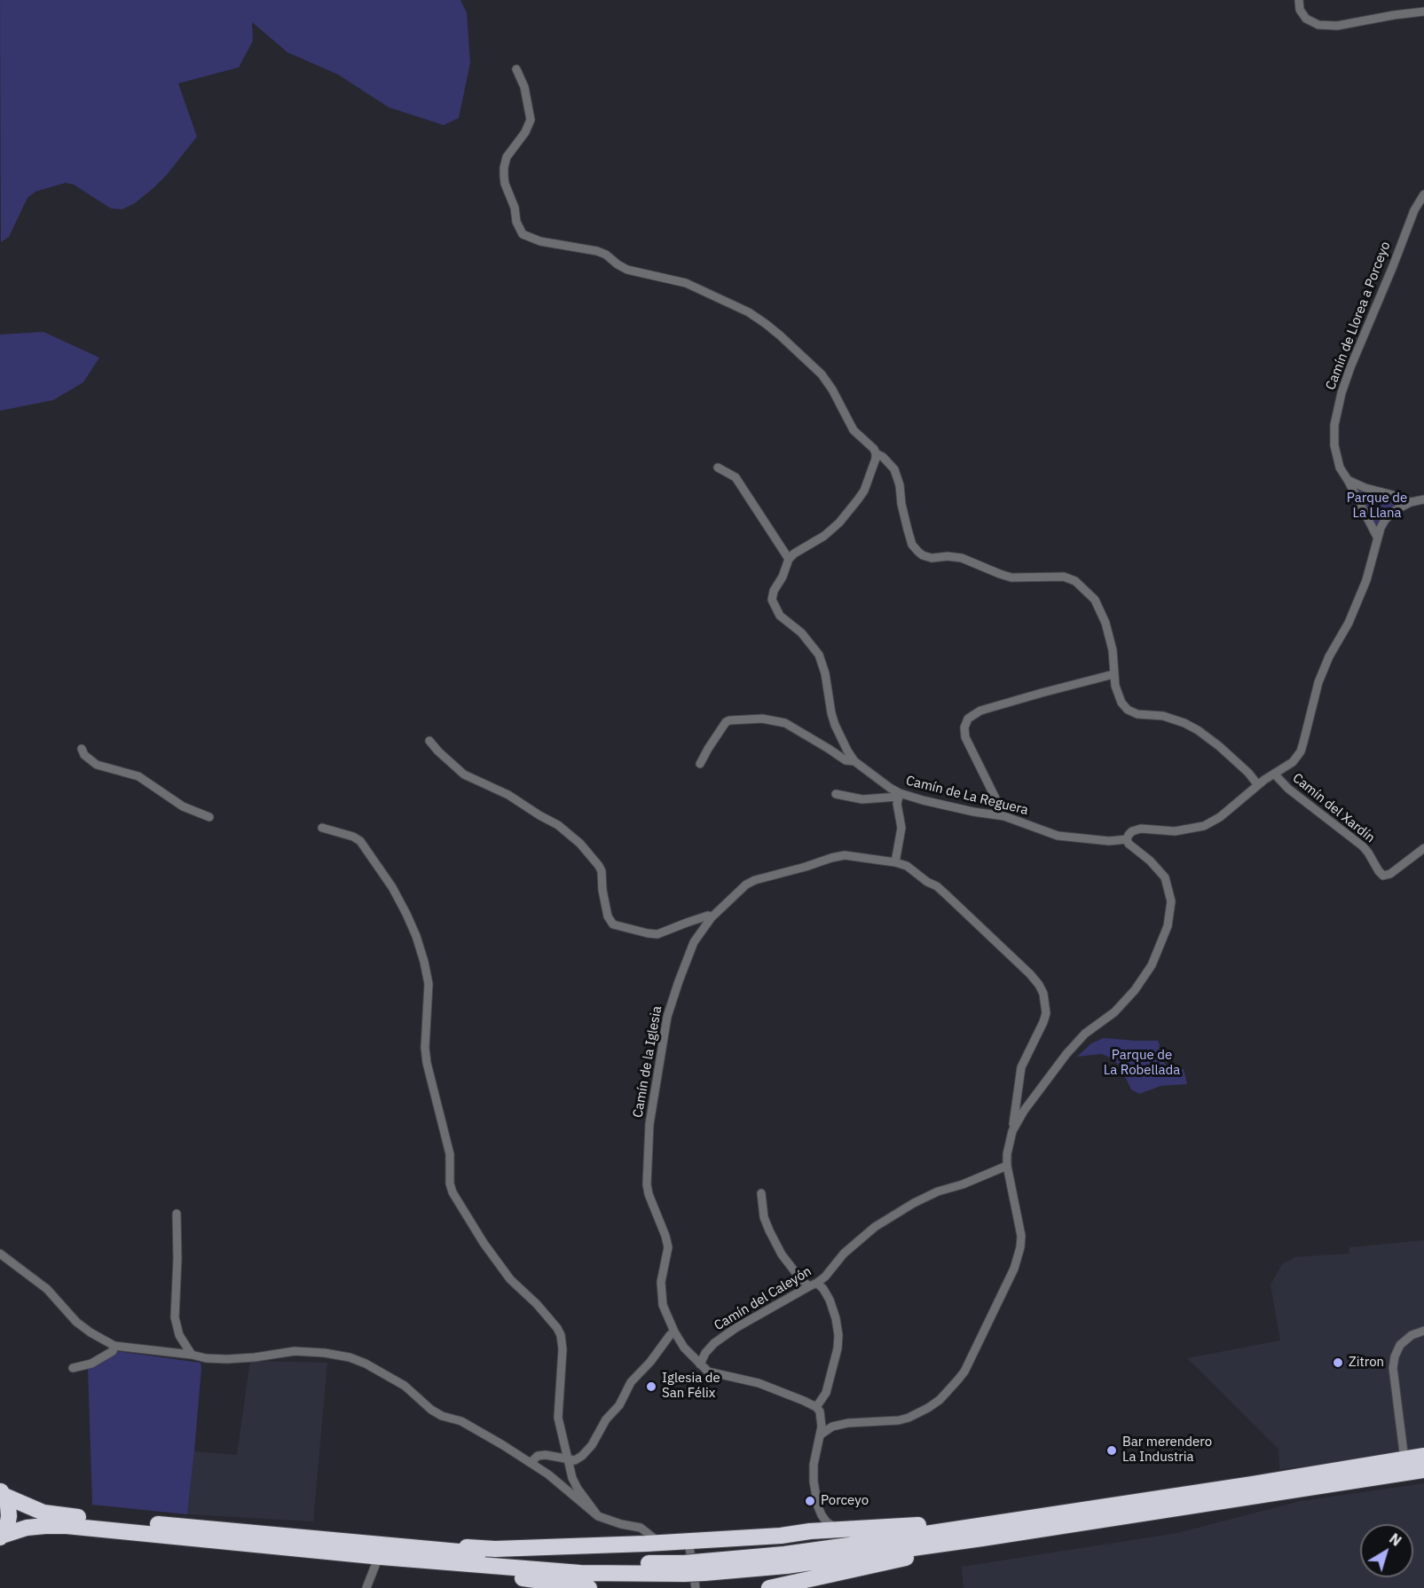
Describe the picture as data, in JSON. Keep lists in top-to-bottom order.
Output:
{
  "streets": {
    "street": [
      "Camín de Llorea a Porceyo",
      "Camín de La Reguera",
      "Camín del Xardín",
      "Camín de la Iglesia",
      "Camín del Caleyón"
    ]
  },
  "crossings": [
    ["Camín de la Iglesia", "Camín del Caleyón"]
  ],
  "parks": ["Parque de La Llana", "Parque de La Robellada"],
  "places": [
    "Zitron",
    "Iglesia de San Félix",
    "Bar merendero La Industria",
    "Porceyo"
  ],
  "north": "top right"
}
